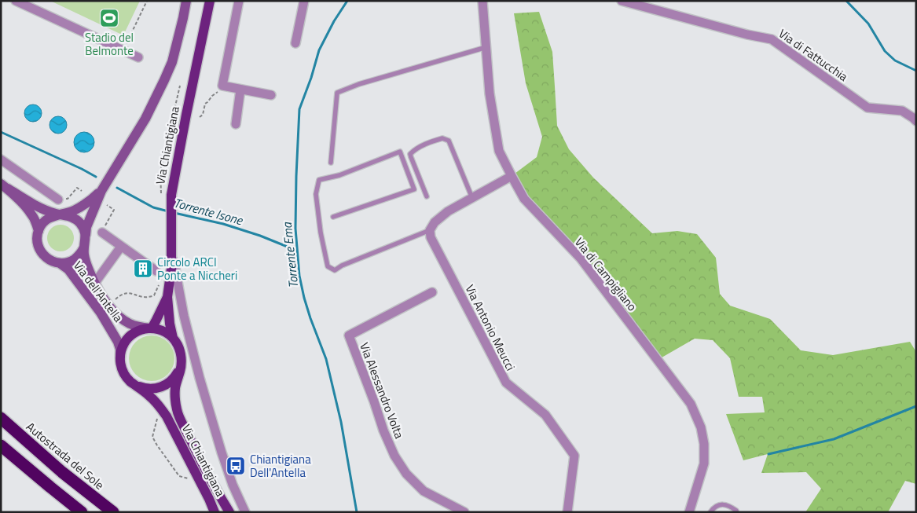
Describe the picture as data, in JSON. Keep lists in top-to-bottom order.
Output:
{
  "streets": {
    "highway": ["Autostrada del Sole"],
    "main road": ["Via Chiantigiana", "Via dell'Antella"],
    "street": [
      "Via di Fattucchia",
      "Via di Campigliano",
      "Via Antonio Meucci",
      "Via Alessandro Volta"
    ]
  },
  "crossings": [
    ["Via Chiantigiana", "Via dell'Antella"]
  ],
  "water": ["Torrente Isone", "Torrente Ema"],
  "places": {
    "sports": ["Stadio del Belmonte"],
    "building": ["Circolo ARCI Ponte a Niccheri"],
    "bus stop": ["Chiantigiana Dell'Antella"]
  }
}
